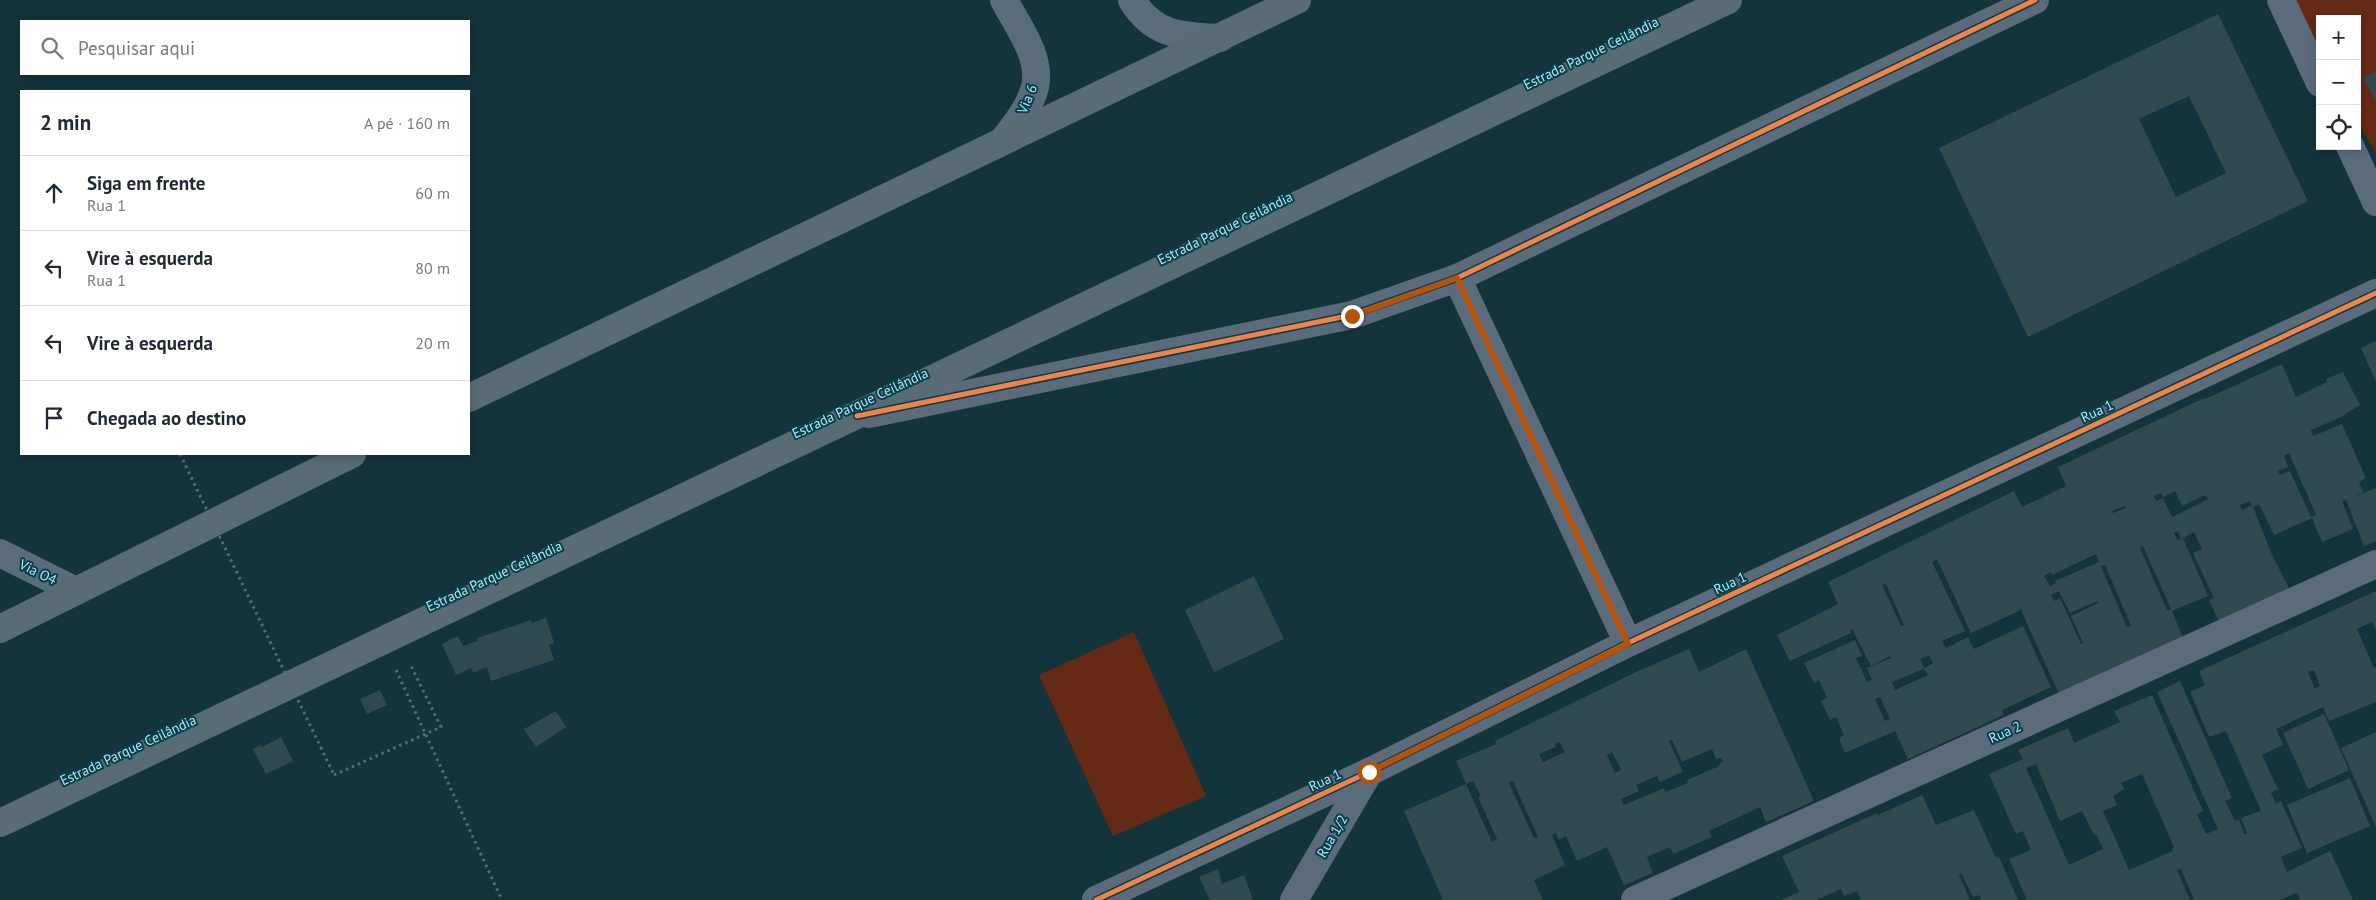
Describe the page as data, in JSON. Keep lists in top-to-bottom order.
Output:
{
  "streets": {
    "highway": ["Estrada Parque Ceilândia"],
    "main road": ["Via 6", "Via O4"],
    "street": ["Rua 1", "Rua 2", "Rua 1/2"]
  },
  "crossings": [
    ["Rua 1", "Rua 1/2"]
  ],
  "page": {
    "map_buttons": ["+", "−"],
    "search": "Pesquisar aqui",
    "heading": ["2 min", "A pé · 160 m"],
    "list": [
      ["Siga em frente", "Rua 1", "60 m"],
      ["Vire à esquerda", "Rua 1", "80 m"],
      ["Vire à esquerda", "20 m"],
      "Chegada ao destino"
    ]
  }
}
